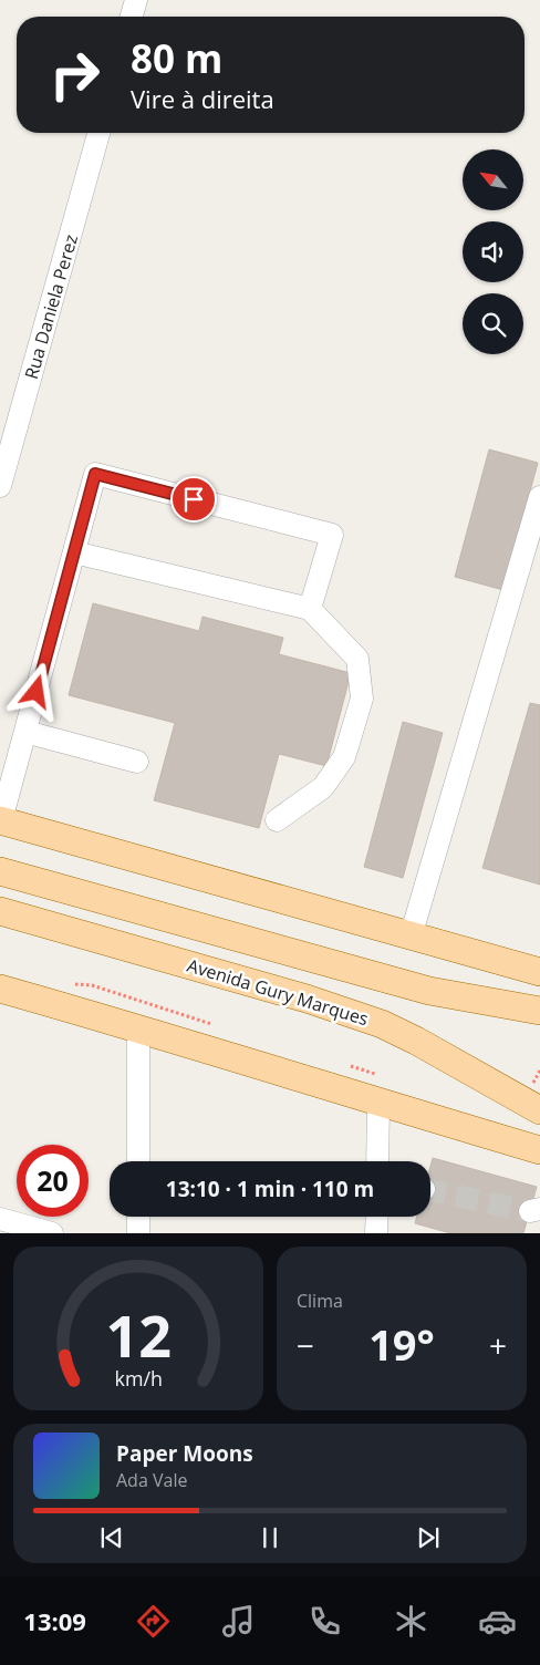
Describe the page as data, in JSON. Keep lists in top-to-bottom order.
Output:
{
  "streets": {
    "main road": ["Avenida Gury Marques"],
    "street": ["Rua Daniela Perez"]
  },
  "north": "top left",
  "page": {
    "turn": ["80 m", "Vire à direita"],
    "limit": "20",
    "trip": "13:10 · 1 min · 110 m",
    "tile": "Clima",
    "heat": ["−", "19°", "+"],
    "song": ["Paper Moons", "Ada Vale"],
    "tabs": "13:09",
    "gauge": ["12", "km/h"]
  }
}
